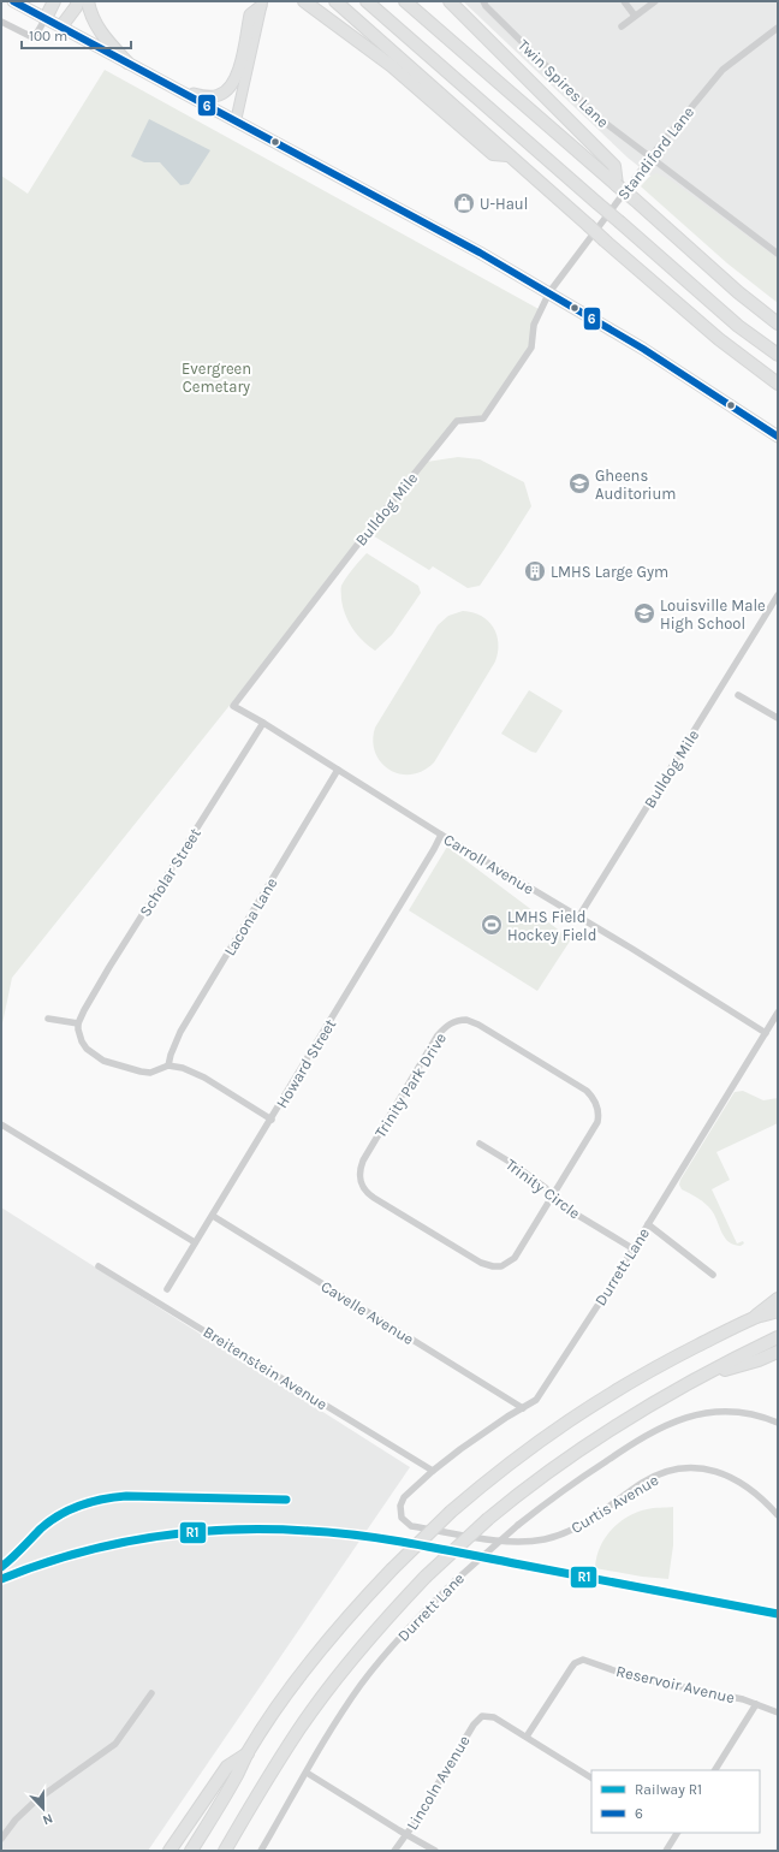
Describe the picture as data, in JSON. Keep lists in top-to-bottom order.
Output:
{
  "streets": {
    "street": [
      "Twin Spires Lane",
      "Standiford Lane",
      "Bulldog Mile",
      "Carroll Avenue",
      "Scholar Street",
      "Lacona Lane",
      "Howard Street",
      "Trinity Park Drive",
      "Trinity Circle",
      "Durrett Lane",
      "Cavelle Avenue",
      "Breitenstein Avenue",
      "Curtis Avenue",
      "Reservoir Avenue",
      "Lincoln Avenue"
    ]
  },
  "crossings": [
    ["Twin Spires Lane", "Standiford Lane"],
    ["Standiford Lane", "Bulldog Mile"],
    ["Bulldog Mile", "Carroll Avenue"],
    ["Bulldog Mile", "Scholar Street"],
    ["Carroll Avenue", "Scholar Street"],
    ["Carroll Avenue", "Lacona Lane"],
    ["Carroll Avenue", "Howard Street"],
    ["Carroll Avenue", "Durrett Lane"],
    ["Howard Street", "Cavelle Avenue"],
    ["Trinity Park Drive", "Trinity Circle"],
    ["Trinity Circle", "Durrett Lane"],
    ["Durrett Lane", "Cavelle Avenue"],
    ["Durrett Lane", "Breitenstein Avenue"],
    ["Durrett Lane", "Curtis Avenue"],
    ["Reservoir Avenue", "Lincoln Avenue"]
  ],
  "parks": ["Evergreen Cemetary"],
  "places": {
    "shop": ["U-Haul"],
    "school or university": ["Gheens Auditorium", "Louisville Male High School"],
    "building": ["LMHS Large Gym"],
    "sports": ["LMHS Field Hockey Field"]
  },
  "lines": ["transit line 6", "rail line R1"],
  "legend": ["Railway R1", "6"],
  "scale_bar": "100 m",
  "north": "bottom"
}
